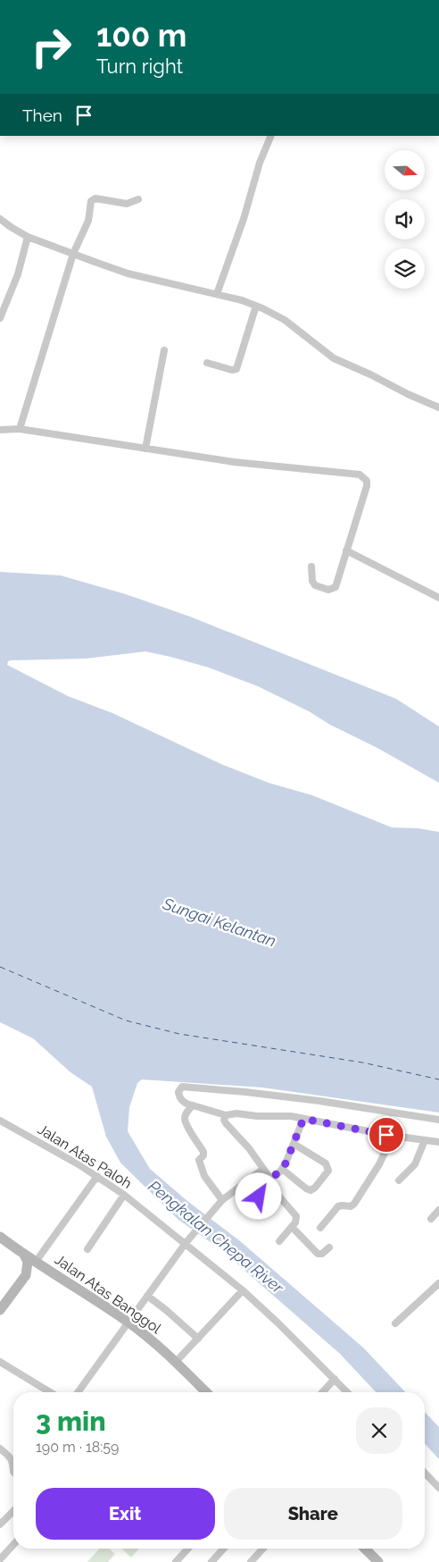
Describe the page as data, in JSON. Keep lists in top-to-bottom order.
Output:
{
  "streets": {
    "main road": ["Jalan Atas Banggol"],
    "street": ["Jalan Atas Paloh"]
  },
  "water": ["Sungai Kelantan", "Pengkalan Chepa River"],
  "north": "right",
  "page": {
    "turn": ["100 m", "Turn right"],
    "then": "Then",
    "heading": ["3 min", "190 m · 18:59"],
    "buttons": ["Exit", "Share"]
  }
}
